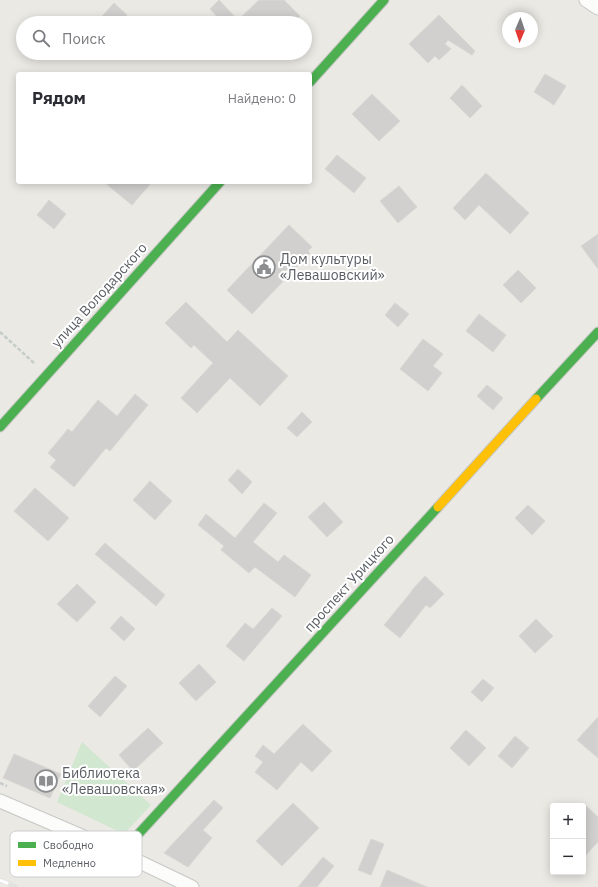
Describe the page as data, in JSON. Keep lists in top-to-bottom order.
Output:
{
  "streets": {
    "street": ["улица Володарского", "проспект Урицкого"]
  },
  "places": {
    "public building": ["Дом культуры «Левашовский»"],
    "library": ["Библиотека «Левашовская»"]
  },
  "legend": ["Свободно", "Медленно"],
  "north": "bottom",
  "page": {
    "search": "Поиск",
    "heading": ["Рядом", "Найдено: 0"],
    "map_buttons": ["+", "−"]
  }
}
